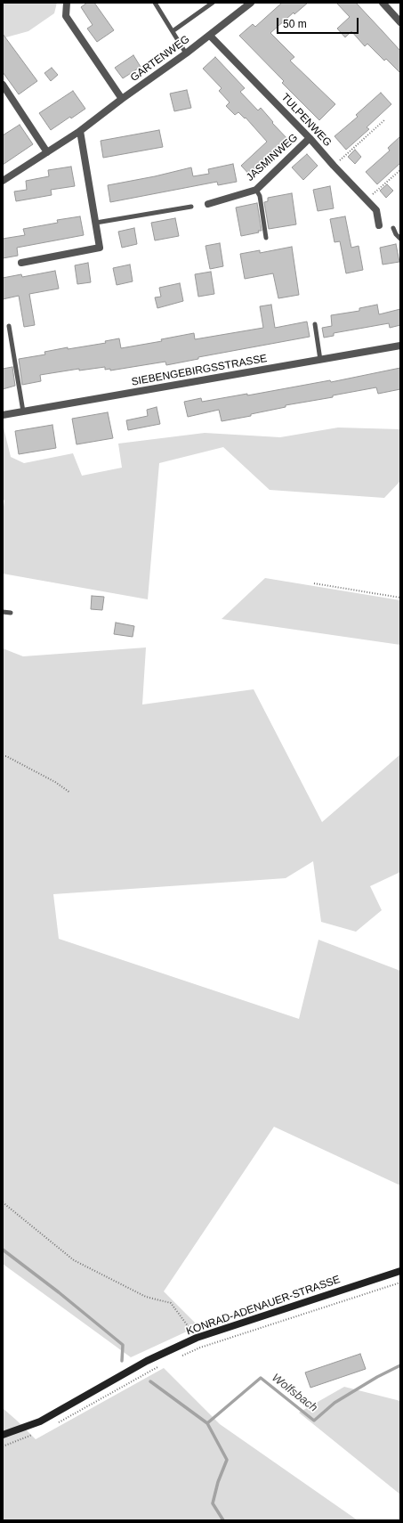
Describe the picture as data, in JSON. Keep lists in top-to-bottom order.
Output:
{
  "streets": {
    "street": [
      "GARTENWEG",
      "TULPENWEG",
      "JASMINWEG",
      "SIEBENGEBIRGSSTRASSE",
      "KONRAD-ADENAUER-STRASSE"
    ]
  },
  "crossings": [
    ["GARTENWEG", "TULPENWEG"],
    ["TULPENWEG", "JASMINWEG"]
  ],
  "water": ["Wolfsbach"],
  "scale_bar": "50 m"
}
